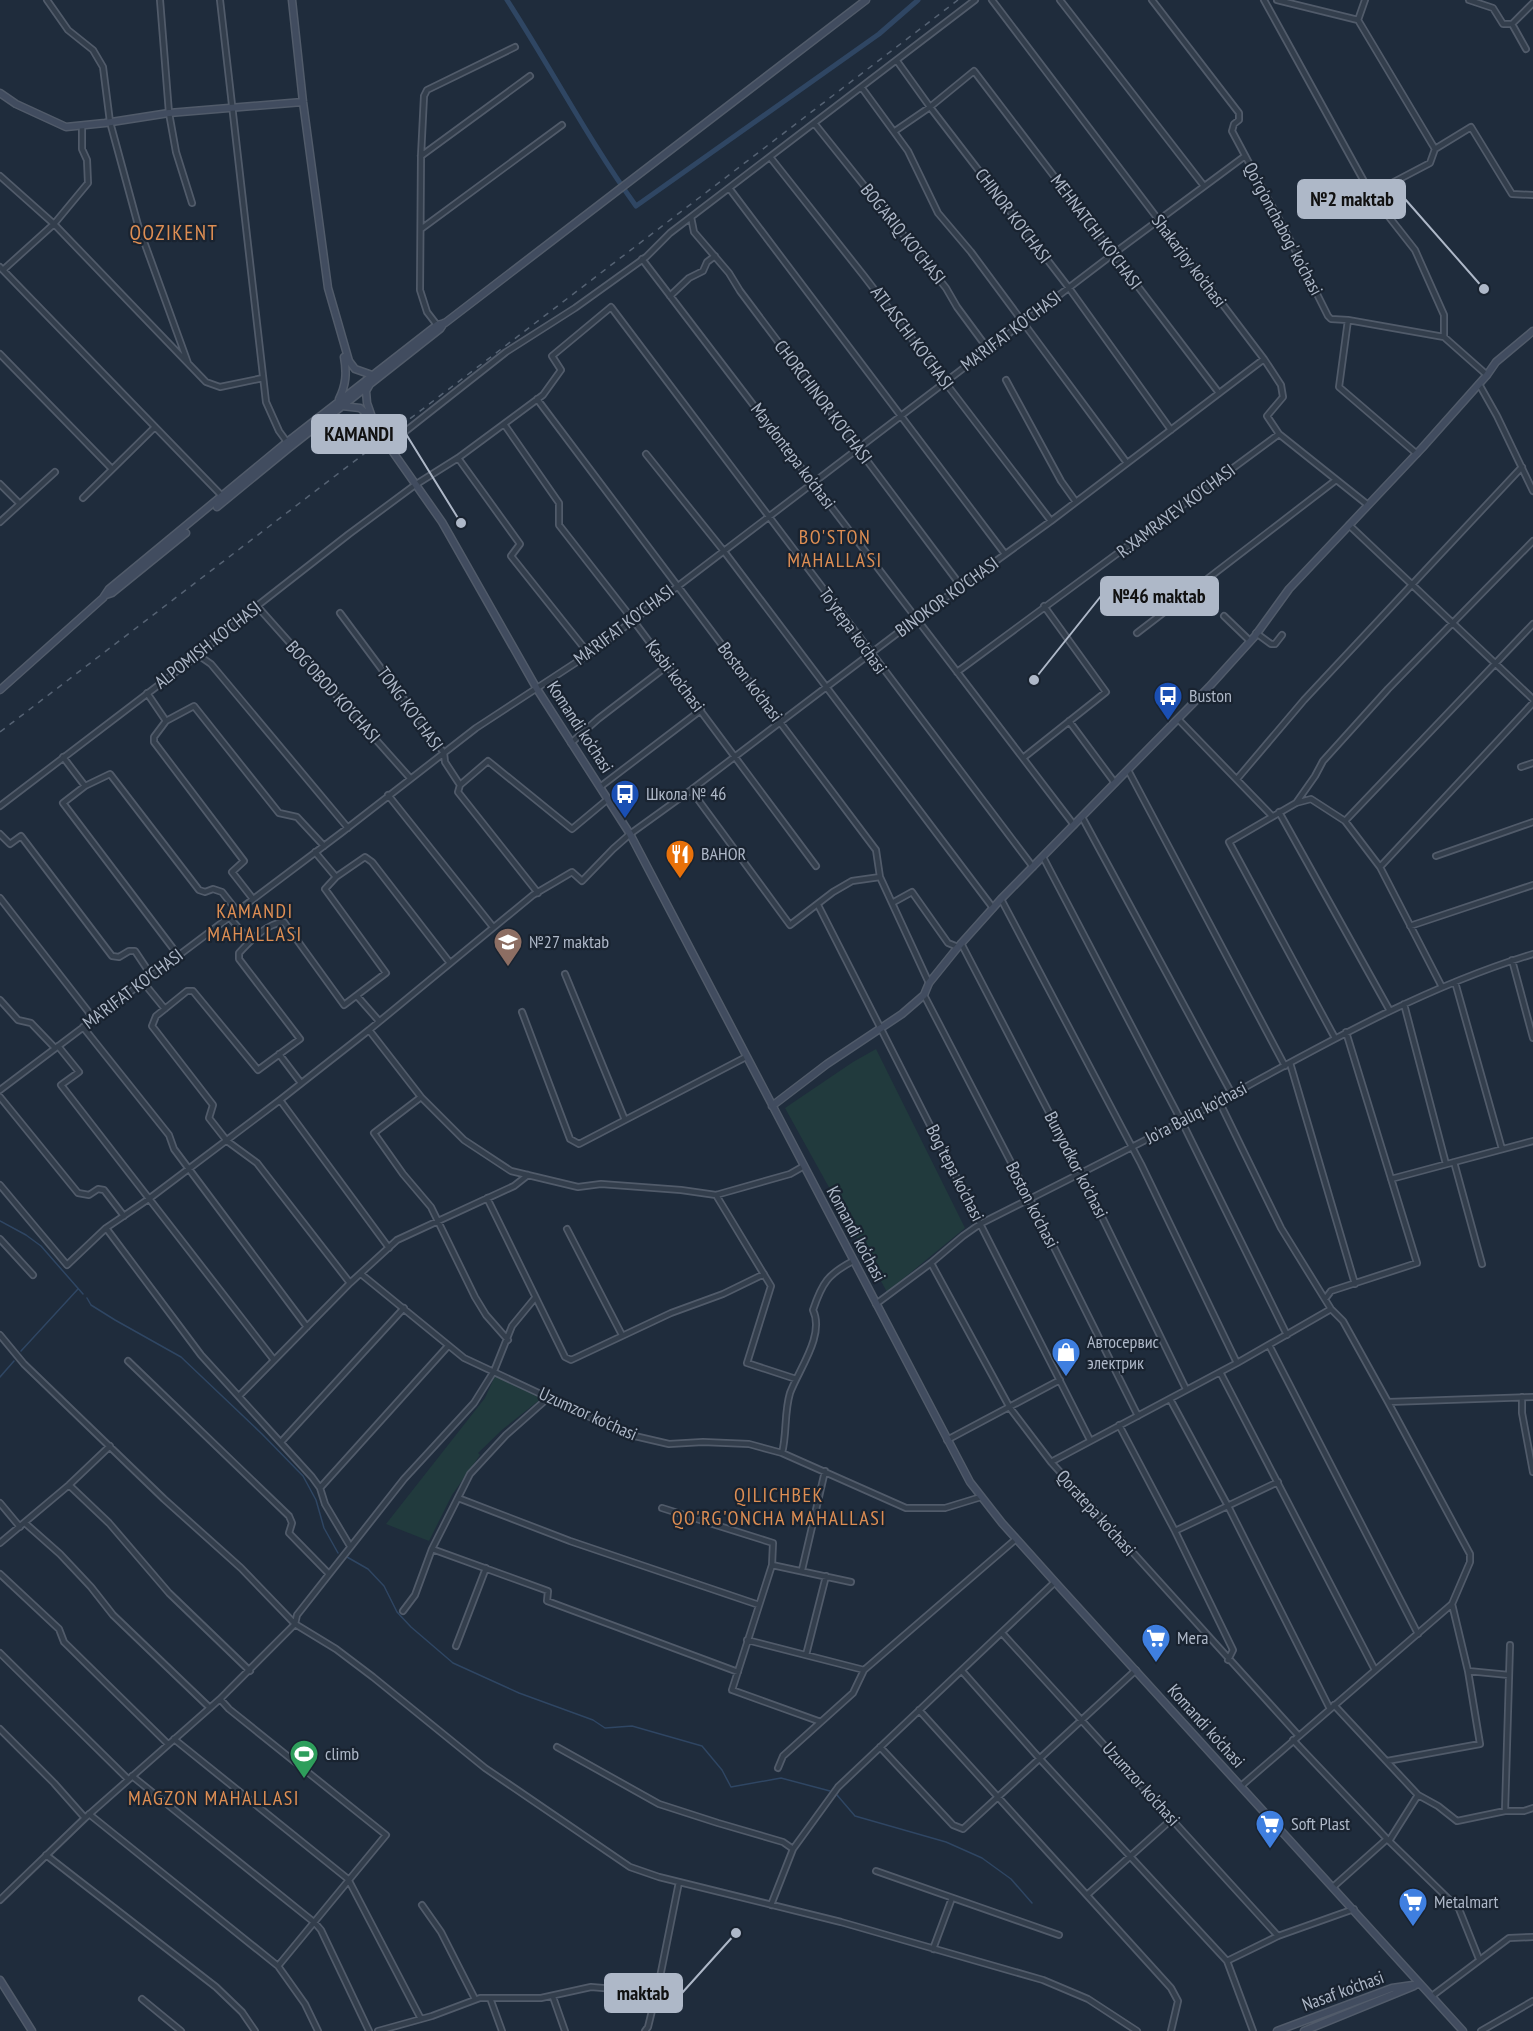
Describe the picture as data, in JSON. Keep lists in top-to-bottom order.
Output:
{
  "streets": {
    "main road": ["Komandi ko‘chasi", "Nasaf ko‘chasi"],
    "street": [
      "CHINOR KO'CHASI",
      "Qo'rg'onchabog' ko'chasi",
      "MEHNATCHI KO'CHASI",
      "BOG'ARIQ KO'CHASI",
      "Shakarjoy ko'chasi",
      "MA'RIFAT KO'CHASI",
      "ATLASCHI KO'CHASI",
      "CHORCHINOR KO'CHASI",
      "Maydontepa ko'chasi",
      "R.XAMRAYEV KO'CHASI",
      "BINOKOR KO'CHASI",
      "To'ytepa ko'chasi",
      "ALPOMISH KO'CHASI",
      "Kasbi ko'chasi",
      "Boston ko'chasi",
      "BOG'OBOD KO'CHASI",
      "TONG KO'CHASI",
      "Jo'ra Baliq ko'chasi",
      "Bunyodkor ko'chasi",
      "Bog'tepa ko'chasi",
      "Uzumzor ko'chasi",
      "Qoratepa ko'chasi"
    ]
  },
  "crossings": [
    ["CHINOR KO'CHASI", "MEHNATCHI KO'CHASI"],
    ["CHINOR KO'CHASI", "MA'RIFAT KO'CHASI"],
    ["CHINOR KO'CHASI", "BINOKOR KO'CHASI"],
    ["Qo'rg'onchabog' ko'chasi", "MA'RIFAT KO'CHASI"],
    ["MEHNATCHI KO'CHASI", "MA'RIFAT KO'CHASI"],
    ["MEHNATCHI KO'CHASI", "BINOKOR KO'CHASI"],
    ["BOG'ARIQ KO'CHASI", "MA'RIFAT KO'CHASI"],
    ["Shakarjoy ko'chasi", "MA'RIFAT KO'CHASI"],
    ["Shakarjoy ko'chasi", "R.XAMRAYEV KO'CHASI"],
    ["Shakarjoy ko'chasi", "BINOKOR KO'CHASI"],
    ["MA'RIFAT KO'CHASI", "ATLASCHI KO'CHASI"],
    ["MA'RIFAT KO'CHASI", "CHORCHINOR KO'CHASI"],
    ["MA'RIFAT KO'CHASI", "Maydontepa ko'chasi"],
    ["MA'RIFAT KO'CHASI", "To'ytepa ko'chasi"],
    ["MA'RIFAT KO'CHASI", "Kasbi ko'chasi"],
    ["MA'RIFAT KO'CHASI", "Boston ko'chasi"],
    ["MA'RIFAT KO'CHASI", "BOG'OBOD KO'CHASI"],
    ["MA'RIFAT KO'CHASI", "TONG KO'CHASI"],
    ["MA'RIFAT KO'CHASI", "Komandi ko‘chasi"],
    ["ATLASCHI KO'CHASI", "BINOKOR KO'CHASI"],
    ["CHORCHINOR KO'CHASI", "BINOKOR KO'CHASI"],
    ["Maydontepa ko'chasi", "R.XAMRAYEV KO'CHASI"],
    ["Maydontepa ko'chasi", "BINOKOR KO'CHASI"],
    ["BINOKOR KO'CHASI", "To'ytepa ko'chasi"],
    ["BINOKOR KO'CHASI", "Kasbi ko'chasi"],
    ["BINOKOR KO'CHASI", "Boston ko'chasi"],
    ["BINOKOR KO'CHASI", "TONG KO'CHASI"],
    ["BINOKOR KO'CHASI", "Komandi ko‘chasi"],
    ["To'ytepa ko'chasi", "ALPOMISH KO'CHASI"],
    ["ALPOMISH KO'CHASI", "Kasbi ko'chasi"],
    ["ALPOMISH KO'CHASI", "Boston ko'chasi"],
    ["ALPOMISH KO'CHASI", "BOG'OBOD KO'CHASI"],
    ["ALPOMISH KO'CHASI", "Komandi ko‘chasi"],
    ["Boston ko'chasi", "Jo'ra Baliq ko'chasi"],
    ["Boston ko'chasi", "Bunyodkor ko'chasi"],
    ["Komandi ko‘chasi", "Jo'ra Baliq ko'chasi"],
    ["Komandi ko‘chasi", "Uzumzor ko'chasi"],
    ["Komandi ko‘chasi", "Nasaf ko‘chasi"],
    ["Jo'ra Baliq ko'chasi", "Bunyodkor ko'chasi"],
    ["Jo'ra Baliq ko'chasi", "Bog'tepa ko'chasi"],
    ["Jo'ra Baliq ko'chasi", "Qoratepa ko'chasi"]
  ],
  "districts": [
    "QOZIKENT",
    "BO'STON MAHALLASI",
    "KAMANDI MAHALLASI",
    "QILICHBEK QO'RG'ONCHA MAHALLASI",
    "MAGZON MAHALLASI"
  ],
  "places": {
    "other": [
      "№2 maktab",
      "KAMANDI",
      "№46 maktab",
      "maktab"
    ],
    "bus stop": ["Buston", "Школа № 46"],
    "restaurant": ["BAHOR"],
    "school or university": ["№27 maktab"],
    "shop": ["Автосервис электрик"],
    "supermarket": ["Мега", "Soft Plast", "Metalmart"],
    "sports": ["climb"]
  }
}
